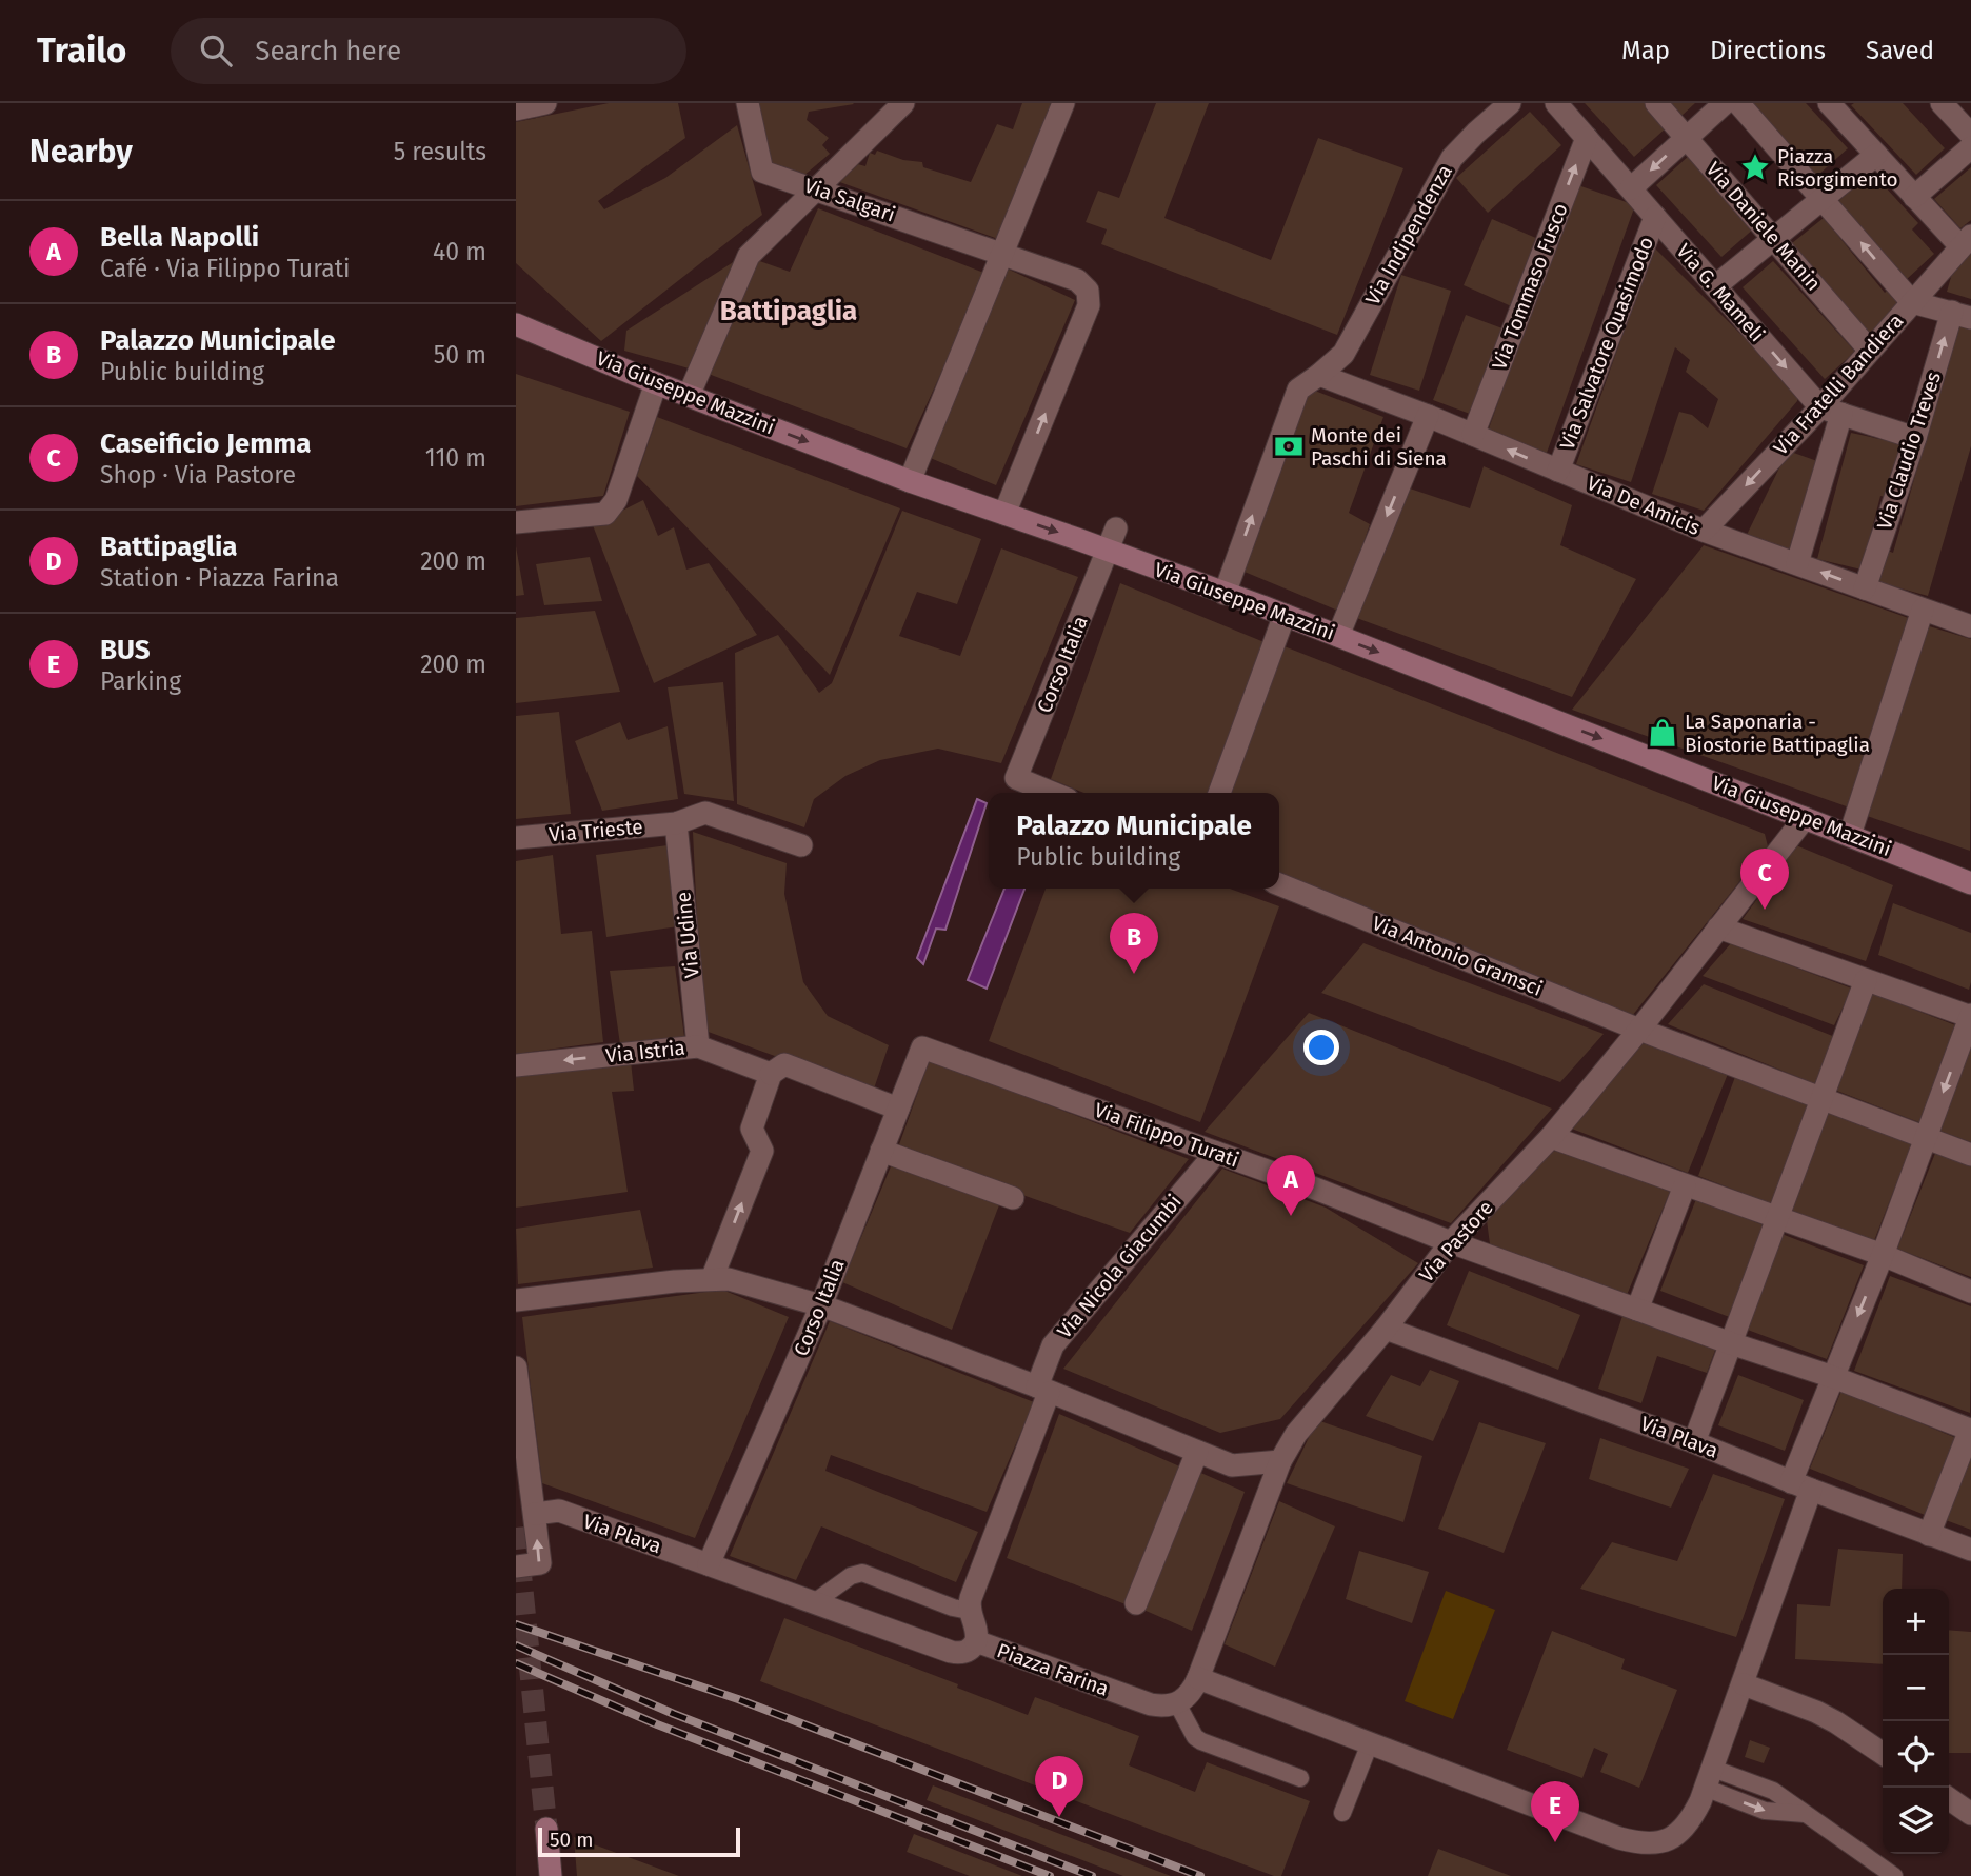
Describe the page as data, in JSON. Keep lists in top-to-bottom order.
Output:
{
  "streets": {
    "main road": ["Via Giuseppe Mazzini"],
    "street": [
      "Via Salgari",
      "Via Daniele Manin",
      "Via Indipendenza",
      "Via Tommaso Fusco",
      "Via G. Mameli",
      "Via Salvatore Quasimodo",
      "Via Fratelli Bandiera",
      "Via Claudio Treves",
      "Via De Amicis",
      "Corso Italia",
      "Via Trieste",
      "Via Udine",
      "Via Antonio Gramsci",
      "Via Istria",
      "Via Filippo Turati",
      "Via Pastore",
      "Via Nicola Giacumbi",
      "Via Plava",
      "Piazza Farina"
    ]
  },
  "crossings": [
    ["Via Salgari", "Via Giuseppe Mazzini"],
    ["Via Daniele Manin", "Via Fratelli Bandiera"],
    ["Via Indipendenza", "Via Giuseppe Mazzini"],
    ["Via Indipendenza", "Via De Amicis"],
    ["Via Tommaso Fusco", "Via G. Mameli"],
    ["Via Tommaso Fusco", "Via De Amicis"],
    ["Via G. Mameli", "Via Salvatore Quasimodo"],
    ["Via G. Mameli", "Via Fratelli Bandiera"],
    ["Via Salvatore Quasimodo", "Via De Amicis"],
    ["Via Fratelli Bandiera", "Via De Amicis"],
    ["Via Giuseppe Mazzini", "Corso Italia"],
    ["Via Giuseppe Mazzini", "Via Pastore"],
    ["Via Claudio Treves", "Via De Amicis"],
    ["Corso Italia", "Via Filippo Turati"],
    ["Corso Italia", "Via Plava"],
    ["Corso Italia", "Piazza Farina"],
    ["Via Trieste", "Via Udine"],
    ["Via Udine", "Via Istria"],
    ["Via Antonio Gramsci", "Via Pastore"],
    ["Via Filippo Turati", "Via Pastore"],
    ["Via Filippo Turati", "Via Nicola Giacumbi"],
    ["Via Filippo Turati", "Via Plava"],
    ["Via Pastore", "Via Plava"],
    ["Via Pastore", "Piazza Farina"],
    ["Via Plava", "Piazza Farina"]
  ],
  "one_way": [
    "Via Tommaso Fusco",
    "Via Fratelli Bandiera",
    "Via Giuseppe Mazzini",
    "Via Claudio Treves",
    "Via Istria"
  ],
  "districts": ["Battipaglia"],
  "places": {
    "place": ["Piazza Risorgimento"],
    "bank": ["Monte dei Paschi di Siena"],
    "shop": ["La Saponaria - Biostorie Battipaglia"]
  },
  "scale_bar": "50 m",
  "page": {
    "header": "Trailo",
    "search": "Search here",
    "nav": ["Map", "Directions", "Saved"],
    "heading": ["Nearby", "5 results"],
    "list": [
      {
        "mark": "A",
        "name": "Bella Napolli",
        "note": "Café · Via Filippo Turati",
        "value": "40 m"
      },
      {
        "mark": "B",
        "name": "Palazzo Municipale",
        "note": "Public building",
        "value": "50 m"
      },
      {
        "mark": "C",
        "name": "Caseificio Jemma",
        "note": "Shop · Via Pastore",
        "value": "110 m"
      },
      {
        "mark": "D",
        "name": "Battipaglia",
        "note": "Station · Piazza Farina",
        "value": "200 m"
      },
      {
        "mark": "E",
        "name": "BUS",
        "note": "Parking",
        "value": "200 m"
      }
    ],
    "popup": ["Palazzo Municipale", "Public building"],
    "pins": [
      "C",
      "B",
      "A",
      "D",
      "E"
    ],
    "map_buttons": ["+", "−"],
    "scale": "50 m"
  }
}
